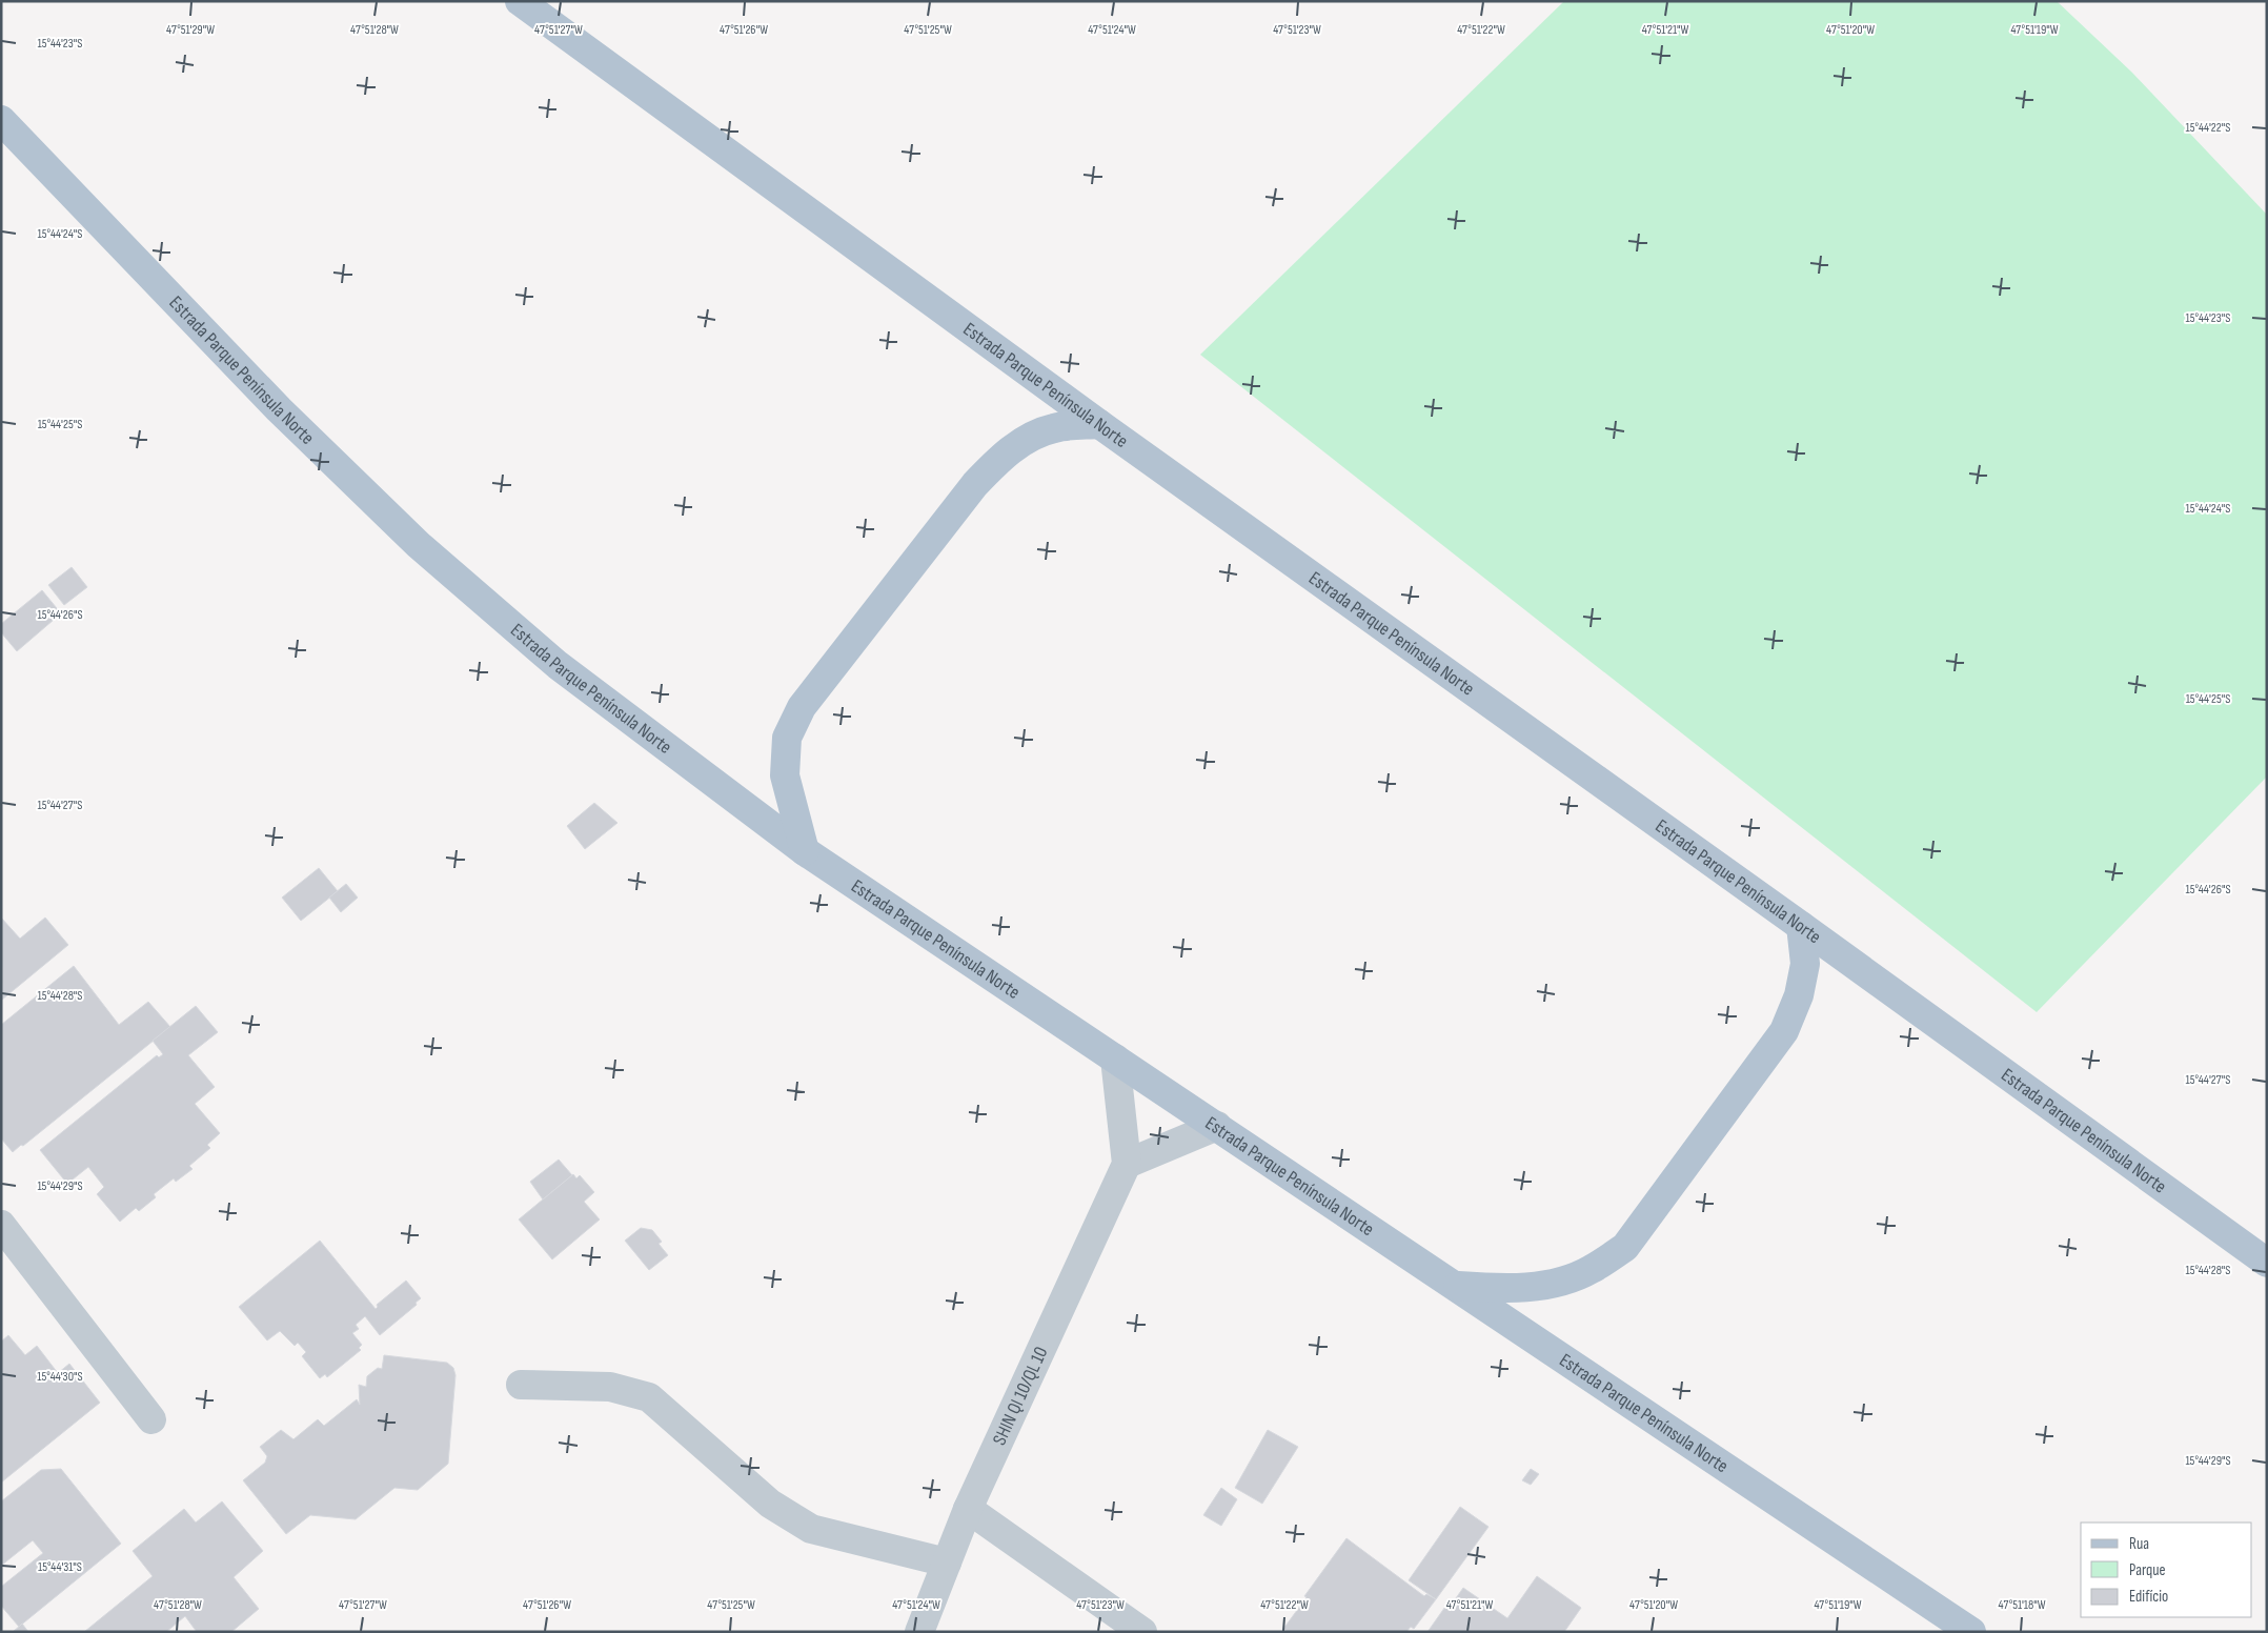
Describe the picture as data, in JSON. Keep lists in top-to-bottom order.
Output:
{
  "streets": {
    "main road": ["Estrada Parque Península Norte"],
    "street": ["SHIN QI 10/QL 10"]
  },
  "legend": ["Rua", "Parque", "Edifício"],
  "coordinates": [
    "47°51'29\"W",
    "47°51'28\"W",
    "47°51'27\"W",
    "47°51'26\"W",
    "47°51'25\"W",
    "47°51'24\"W",
    "47°51'23\"W",
    "47°51'22\"W",
    "47°51'21\"W",
    "47°51'20\"W",
    "47°51'19\"W",
    "15°44'23\"S",
    "15°44'22\"S",
    "15°44'24\"S",
    "15°44'25\"S",
    "15°44'26\"S",
    "15°44'27\"S",
    "15°44'28\"S",
    "15°44'29\"S",
    "15°44'30\"S",
    "15°44'31\"S",
    "47°51'18\"W"
  ]
}
